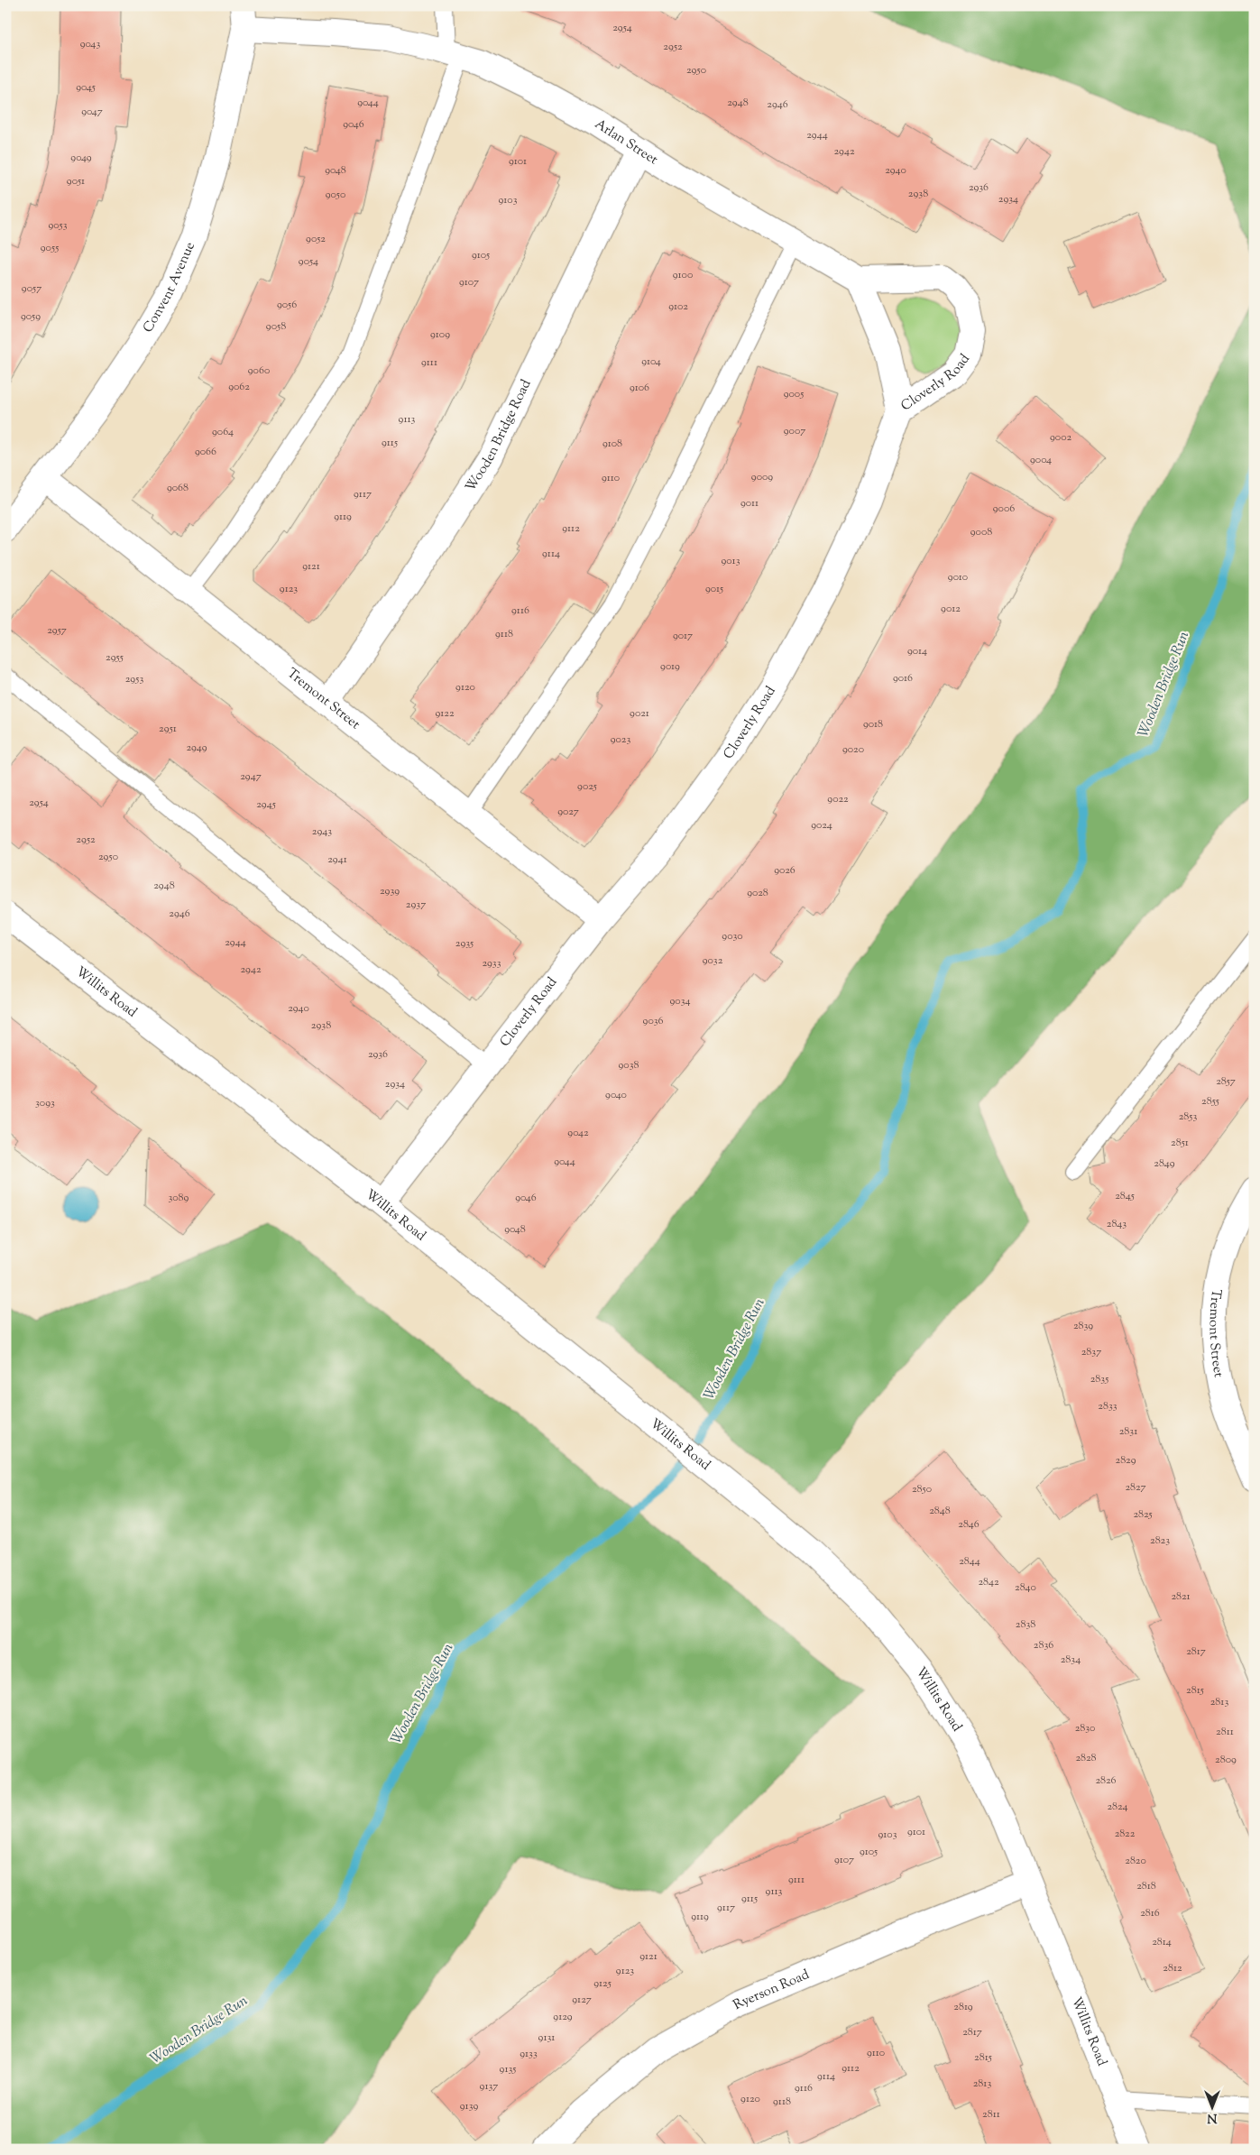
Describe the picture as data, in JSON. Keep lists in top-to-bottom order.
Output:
{
  "streets": {
    "street": [
      "Arlan Street",
      "Convent Avenue",
      "Cloverly Road",
      "Wooden Bridge Road",
      "Tremont Street",
      "Willits Road",
      "Ryerson Road"
    ]
  },
  "crossings": [
    ["Arlan Street", "Convent Avenue"],
    ["Arlan Street", "Cloverly Road"],
    ["Arlan Street", "Wooden Bridge Road"],
    ["Convent Avenue", "Tremont Street"],
    ["Cloverly Road", "Tremont Street"],
    ["Cloverly Road", "Willits Road"],
    ["Wooden Bridge Road", "Tremont Street"],
    ["Willits Road", "Ryerson Road"]
  ],
  "water": ["Wooden Bridge Run"],
  "house_numbers": [
    "2954",
    "9043",
    "2952",
    "2950",
    "9045",
    "9044",
    "2948",
    "2946",
    "9047",
    "9046",
    "2944",
    "2942",
    "9049",
    "9101",
    "9048",
    "2940",
    "9051",
    "2936",
    "2938",
    "9050",
    "2934",
    "9103",
    "9053",
    "9052",
    "9055",
    "9105",
    "9054",
    "9100",
    "9107",
    "9057",
    "9056",
    "9102",
    "9059",
    "9058",
    "9109",
    "9104",
    "9111",
    "9060",
    "9062",
    "9106",
    "9005",
    "9113",
    "9007",
    "9064",
    "9002",
    "9115",
    "9108",
    "9066",
    "9004",
    "9009",
    "9110",
    "9068",
    "9117",
    "9011",
    "9006",
    "9119",
    "9112",
    "9008",
    "9114",
    "9013",
    "9121",
    "9010",
    "9123",
    "9015",
    "9012",
    "9116",
    "2957",
    "9118",
    "9017",
    "9014",
    "2955",
    "9019",
    "9016",
    "2953",
    "9120",
    "9122",
    "9021",
    "9018",
    "2951",
    "9023",
    "2949",
    "9020",
    "2947",
    "9025",
    "9022",
    "2954",
    "2945",
    "9027",
    "9024",
    "2943",
    "2952",
    "2950",
    "2941",
    "9026",
    "2948",
    "2939",
    "9028",
    "2937",
    "2946",
    "9030",
    "2944",
    "2935",
    "9032",
    "2933",
    "2942",
    "9034",
    "2940",
    "9036",
    "2938",
    "2936",
    "9038",
    "2857",
    "2934",
    "9040",
    "2855",
    "3093",
    "2853",
    "9042",
    "2851",
    "9044",
    "2849",
    "2845",
    "3089",
    "9046",
    "2843",
    "9048",
    "2839",
    "2837",
    "2835",
    "2833",
    "2831",
    "2829",
    "2827",
    "2850",
    "2848",
    "2825",
    "2846",
    "2823",
    "2844",
    "2842",
    "2840",
    "2821",
    "2838",
    "2836",
    "2817",
    "2834",
    "2815",
    "2813",
    "2830",
    "2811",
    "2828",
    "2809",
    "2826",
    "2824",
    "9101",
    "2822",
    "9103",
    "9105",
    "9107",
    "2820",
    "9111",
    "2818",
    "9113",
    "9115",
    "9117",
    "2816",
    "9119",
    "2814",
    "9121",
    "2812",
    "9123",
    "9125",
    "9127",
    "2819",
    "9129",
    "2817",
    "9131",
    "9110",
    "9133",
    "2815",
    "9112",
    "9135",
    "9114",
    "2813",
    "9137",
    "9116",
    "9120",
    "9118",
    "9139",
    "2811"
  ],
  "north": "bottom"
}
